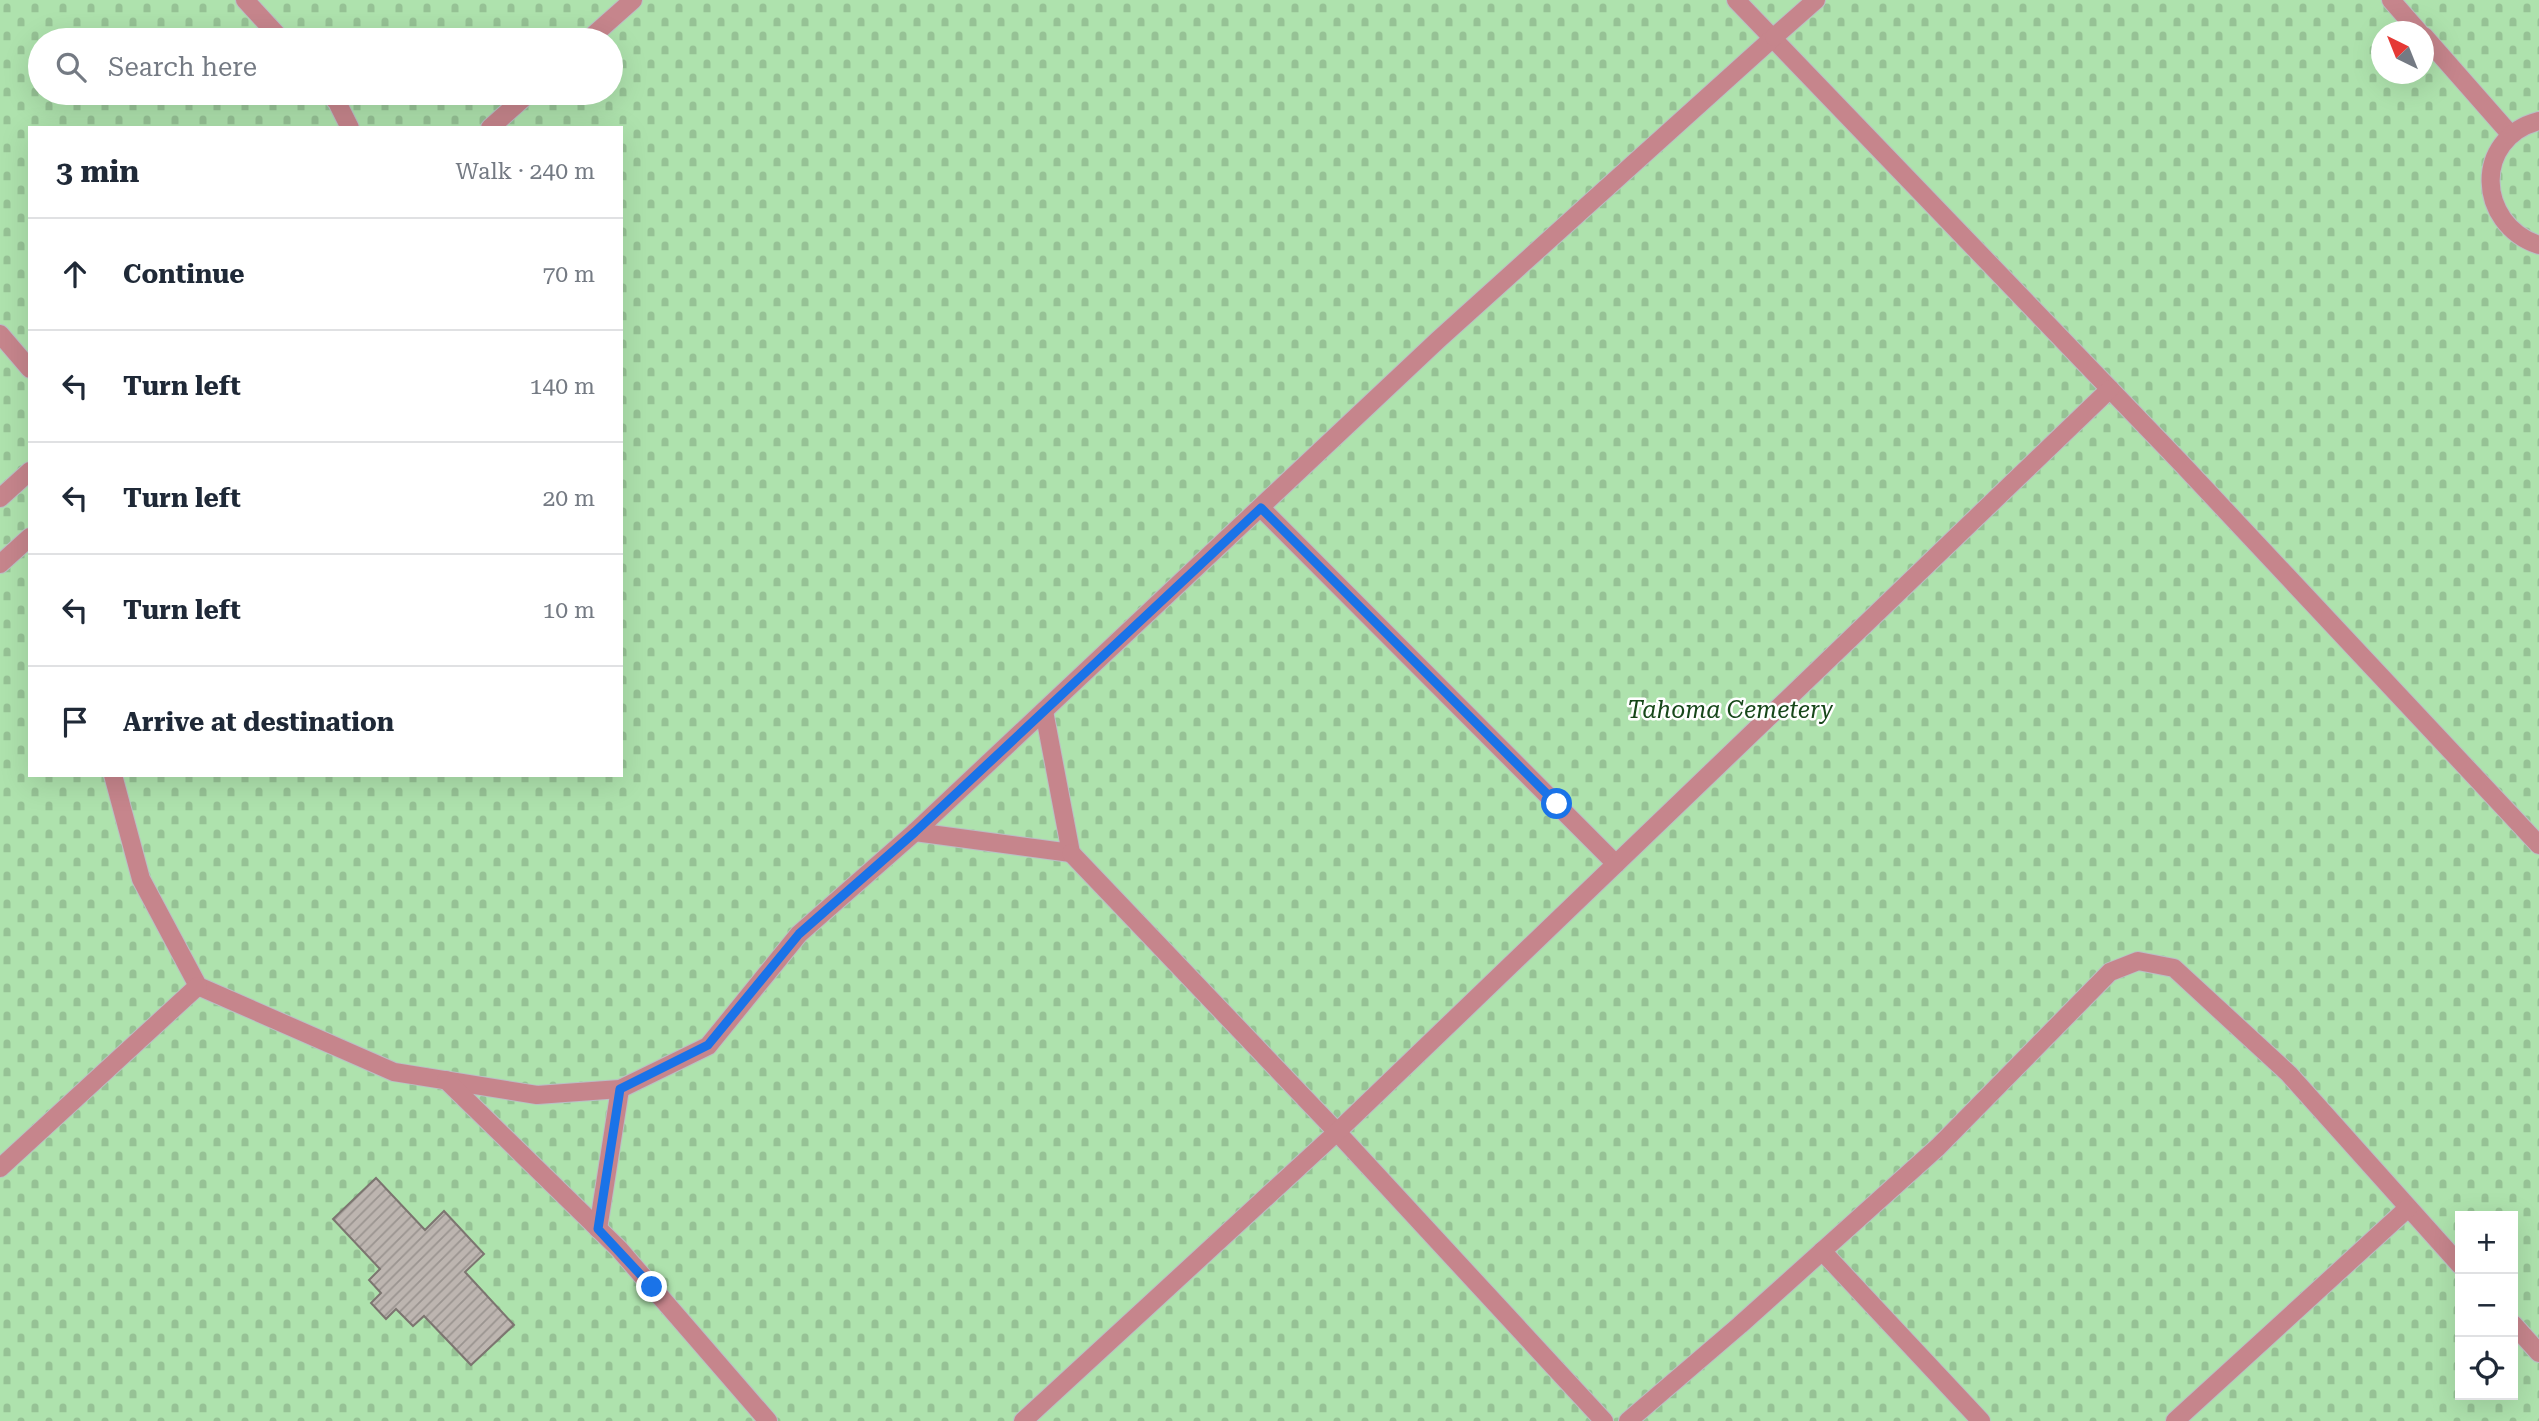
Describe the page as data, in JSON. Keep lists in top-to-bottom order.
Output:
{
  "parks": ["Tahoma Cemetery"],
  "north": "top left",
  "page": {
    "search": "Search here",
    "heading": ["3 min", "Walk · 240 m"],
    "list": [
      ["Continue", "70 m"],
      ["Turn left", "140 m"],
      ["Turn left", "20 m"],
      ["Turn left", "10 m"],
      "Arrive at destination"
    ],
    "map_buttons": ["+", "−"]
  }
}
